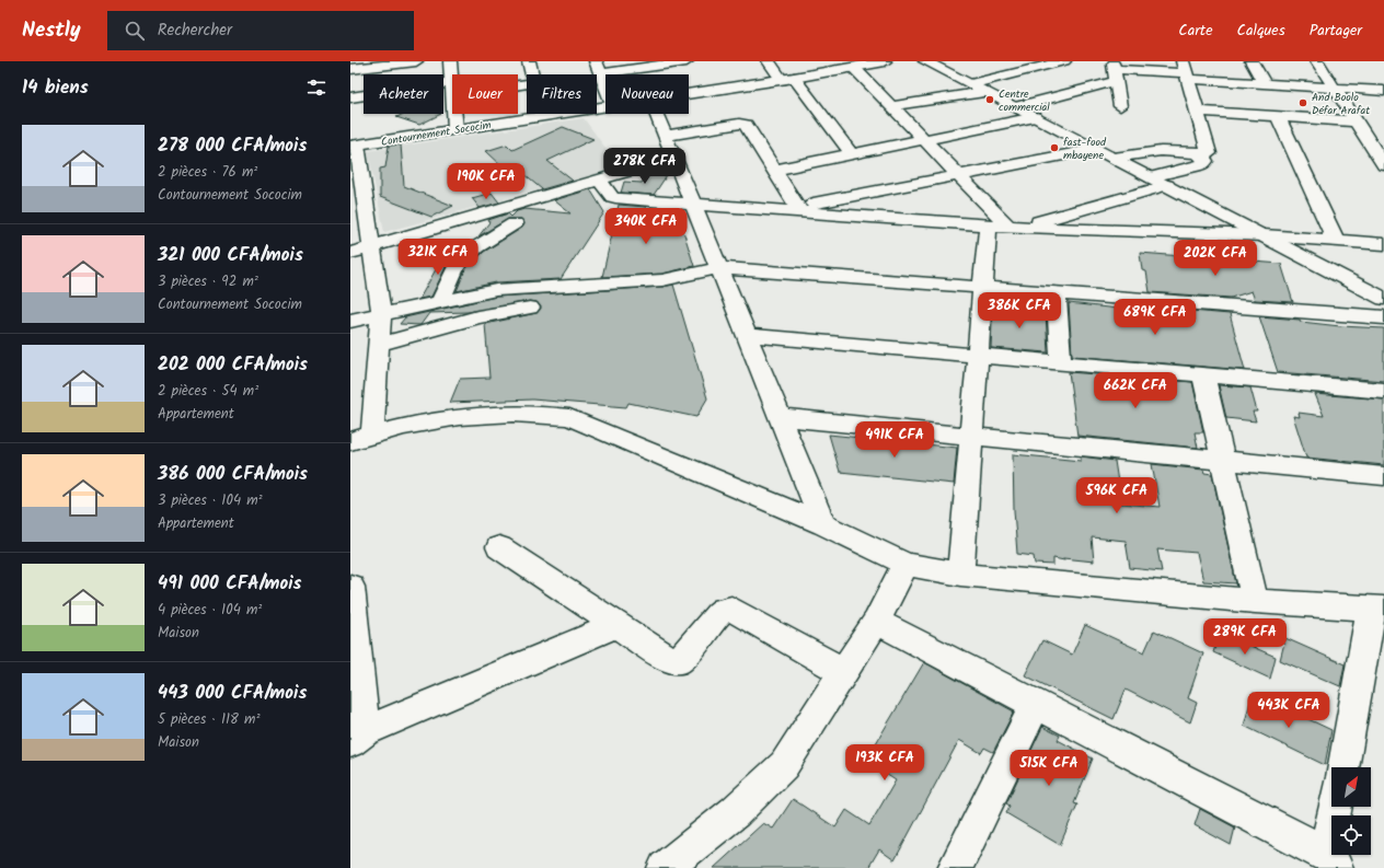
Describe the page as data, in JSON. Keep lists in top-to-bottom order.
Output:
{
  "streets": {
    "street": ["Contournement Sococim"]
  },
  "places": ["Centre commercial", "And Boolo Défar Arafat", "fast-food mbayene"],
  "north": "top right",
  "page": {
    "header": "Nestly",
    "search": "Rechercher",
    "nav": ["Carte", "Calques", "Partager"],
    "heading": "14 biens",
    "chip": [
      "Acheter",
      "Louer",
      "Filtres",
      "Nouveau"
    ],
    "list": [
      {
        "name": "278 000 CFA/mois",
        "note": "2 pièces · 76 m² · Contournement Sococim"
      },
      {
        "name": "321 000 CFA/mois",
        "note": "3 pièces · 92 m² · Contournement Sococim"
      },
      {
        "name": "202 000 CFA/mois",
        "note": "2 pièces · 54 m² · Appartement"
      },
      {
        "name": "386 000 CFA/mois",
        "note": "3 pièces · 104 m² · Appartement"
      },
      {
        "name": "491 000 CFA/mois",
        "note": "4 pièces · 104 m² · Maison"
      },
      {
        "name": "443 000 CFA/mois",
        "note": "5 pièces · 118 m² · Maison"
      }
    ],
    "price": [
      "278K CFA",
      "190K CFA",
      "340K CFA",
      "321K CFA",
      "202K CFA",
      "386K CFA",
      "689K CFA",
      "662K CFA",
      "491K CFA",
      "596K CFA",
      "289K CFA",
      "443K CFA",
      "193K CFA",
      "515K CFA"
    ]
  }
}
